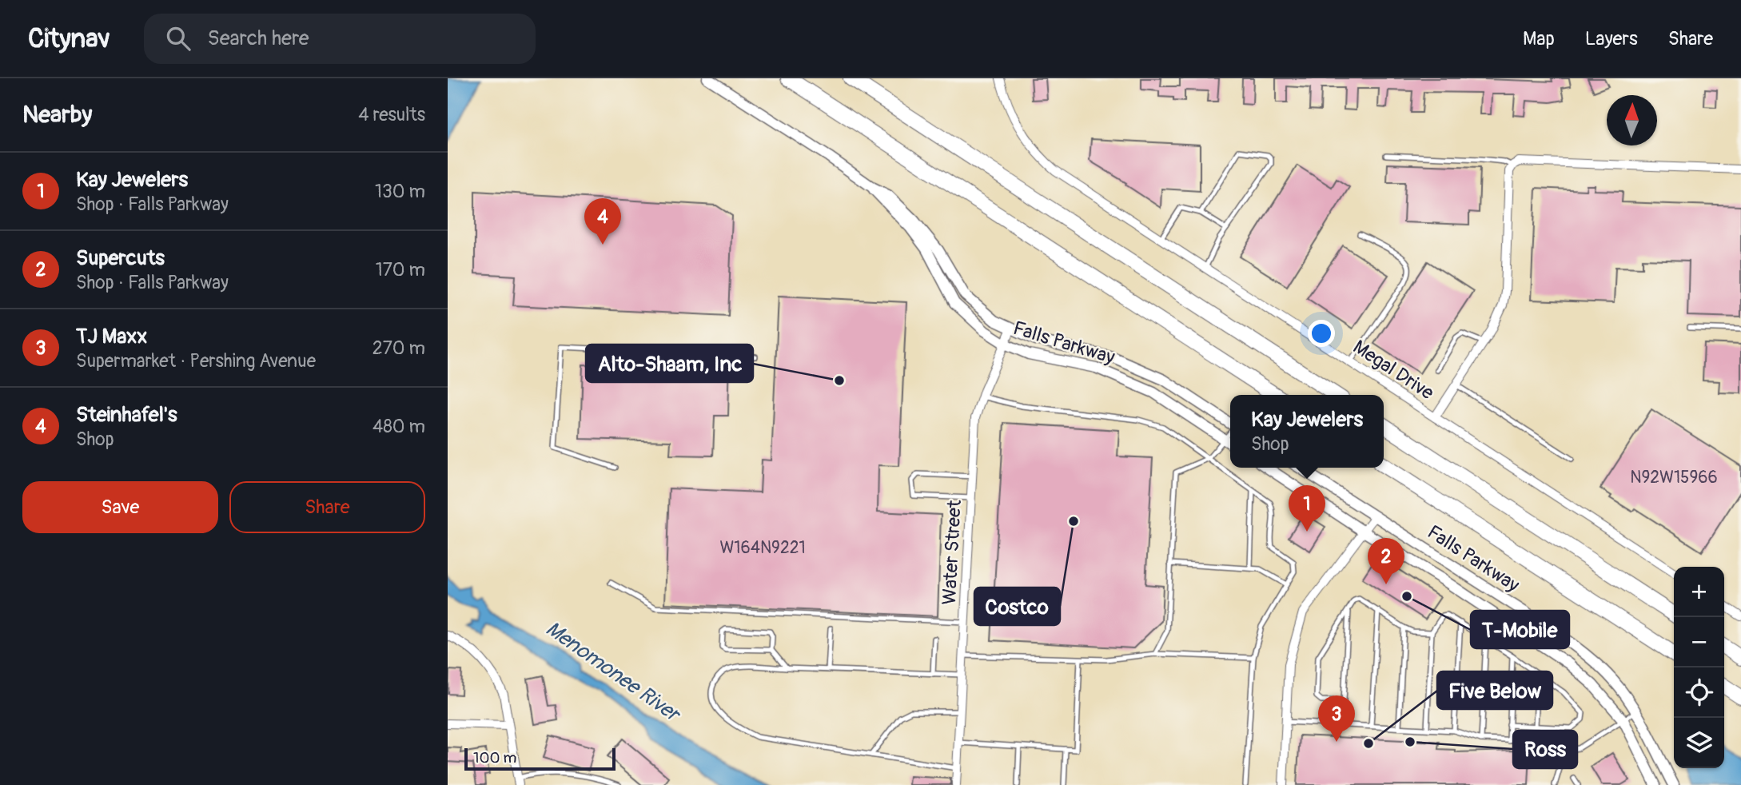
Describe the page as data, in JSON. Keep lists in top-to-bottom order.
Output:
{
  "streets": {
    "street": ["Falls Parkway", "Megal Drive", "Water Street"]
  },
  "crossings": [
    ["Falls Parkway", "Water Street"]
  ],
  "water": ["Menomonee River"],
  "places": [
    "Alto-Shaam, Inc",
    "Costco",
    "T-Mobile",
    "Ross",
    "Five Below"
  ],
  "house_numbers": ["N92W15966", "W164N9221"],
  "scale_bar": "100 m",
  "north": "top",
  "page": {
    "header": "Citynav",
    "search": "Search here",
    "nav": ["Map", "Layers", "Share"],
    "heading": ["Nearby", "4 results"],
    "list": [
      {
        "mark": "1",
        "name": "Kay Jewelers",
        "note": "Shop · Falls Parkway",
        "value": "130 m"
      },
      {
        "mark": "2",
        "name": "Supercuts",
        "note": "Shop · Falls Parkway",
        "value": "170 m"
      },
      {
        "mark": "3",
        "name": "TJ Maxx",
        "note": "Supermarket · Pershing Avenue",
        "value": "270 m"
      },
      {
        "mark": "4",
        "name": "Steinhafel's",
        "note": "Shop",
        "value": "480 m"
      }
    ],
    "pins": [
      "4",
      "1",
      "2",
      "3"
    ],
    "popup": ["Kay Jewelers", "Shop"],
    "buttons": ["Save", "Share"],
    "map_buttons": ["+", "−"],
    "scale": "100 m"
  }
}
